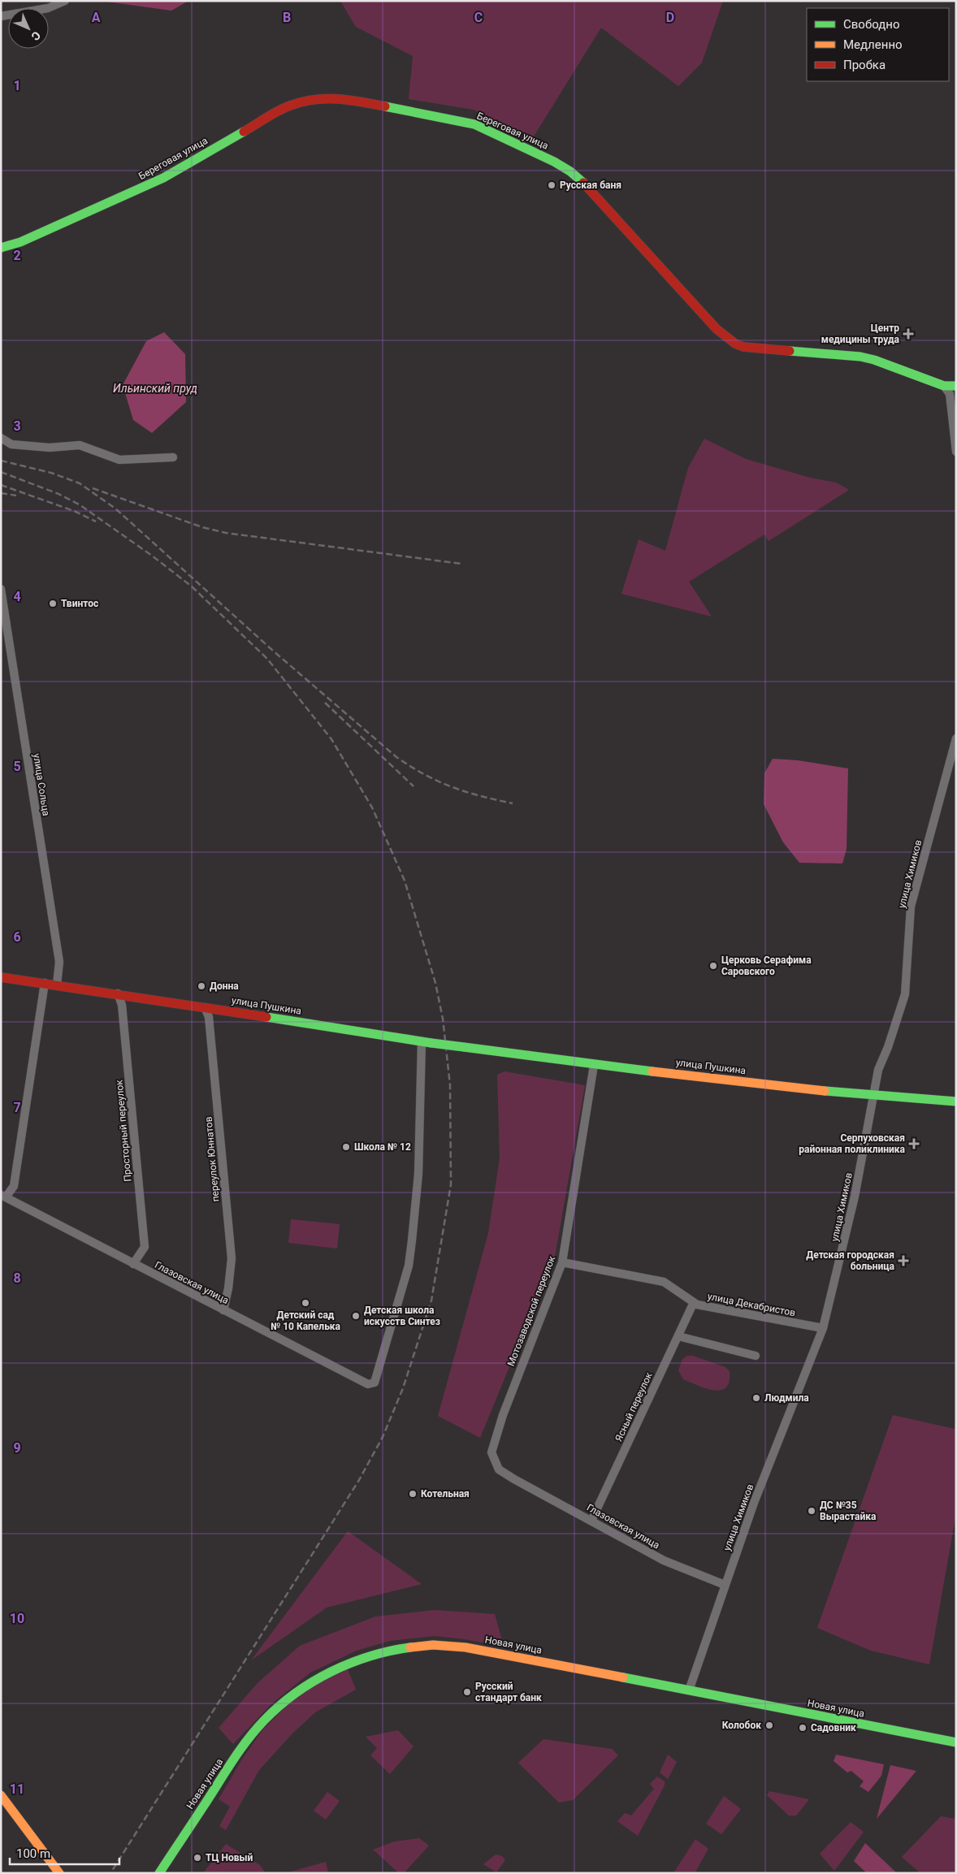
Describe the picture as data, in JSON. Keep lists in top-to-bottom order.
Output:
{
  "streets": {
    "street": [
      "Береговая улица",
      "улица Сольца",
      "улица Химиков",
      "улица Пушкина",
      "Просторный переулок",
      "переулок Юннатов",
      "Глазовская улица",
      "улица Декабристов",
      "Мотозаводской переулок",
      "Ясный переулок",
      "Новая улица"
    ]
  },
  "crossings": [
    ["улица Сольца", "улица Пушкина"],
    ["улица Химиков", "улица Пушкина"],
    ["улица Химиков", "Глазовская улица"],
    ["улица Химиков", "улица Декабристов"],
    ["улица Химиков", "Новая улица"],
    ["улица Пушкина", "Просторный переулок"],
    ["улица Пушкина", "переулок Юннатов"],
    ["улица Пушкина", "Глазовская улица"],
    ["улица Пушкина", "Мотозаводской переулок"],
    ["Просторный переулок", "Глазовская улица"],
    ["переулок Юннатов", "Глазовская улица"],
    ["Глазовская улица", "Мотозаводской переулок"],
    ["Глазовская улица", "Ясный переулок"],
    ["улица Декабристов", "Мотозаводской переулок"],
    ["улица Декабристов", "Ясный переулок"]
  ],
  "water": ["Ильинский пруд"],
  "places": {
    "other": [
      "Русская баня",
      "Твинтос",
      "Церковь Серафима Саровского",
      "Донна",
      "Школа № 12",
      "Детский сад № 10 Капелька",
      "Детская школа искусств Синтез",
      "Людмила",
      "Котельная",
      "ДС №35 Вырастайка",
      "Русский стандарт банк",
      "Колобок",
      "Садовник",
      "ТЦ Новый"
    ],
    "health": ["Центр медицины труда", "Серпуховская районная поликлиника", "Детская городская больница"]
  },
  "legend": ["Свободно", "Медленно", "Пробка"],
  "scale_bar": "100 m",
  "north": "bottom right",
  "grid": {
    "columns": [
      "A",
      "B",
      "C",
      "D"
    ],
    "rows": [
      "1",
      "2",
      "3",
      "4",
      "5",
      "6",
      "7",
      "8",
      "9",
      "10",
      "11"
    ]
  }
}
